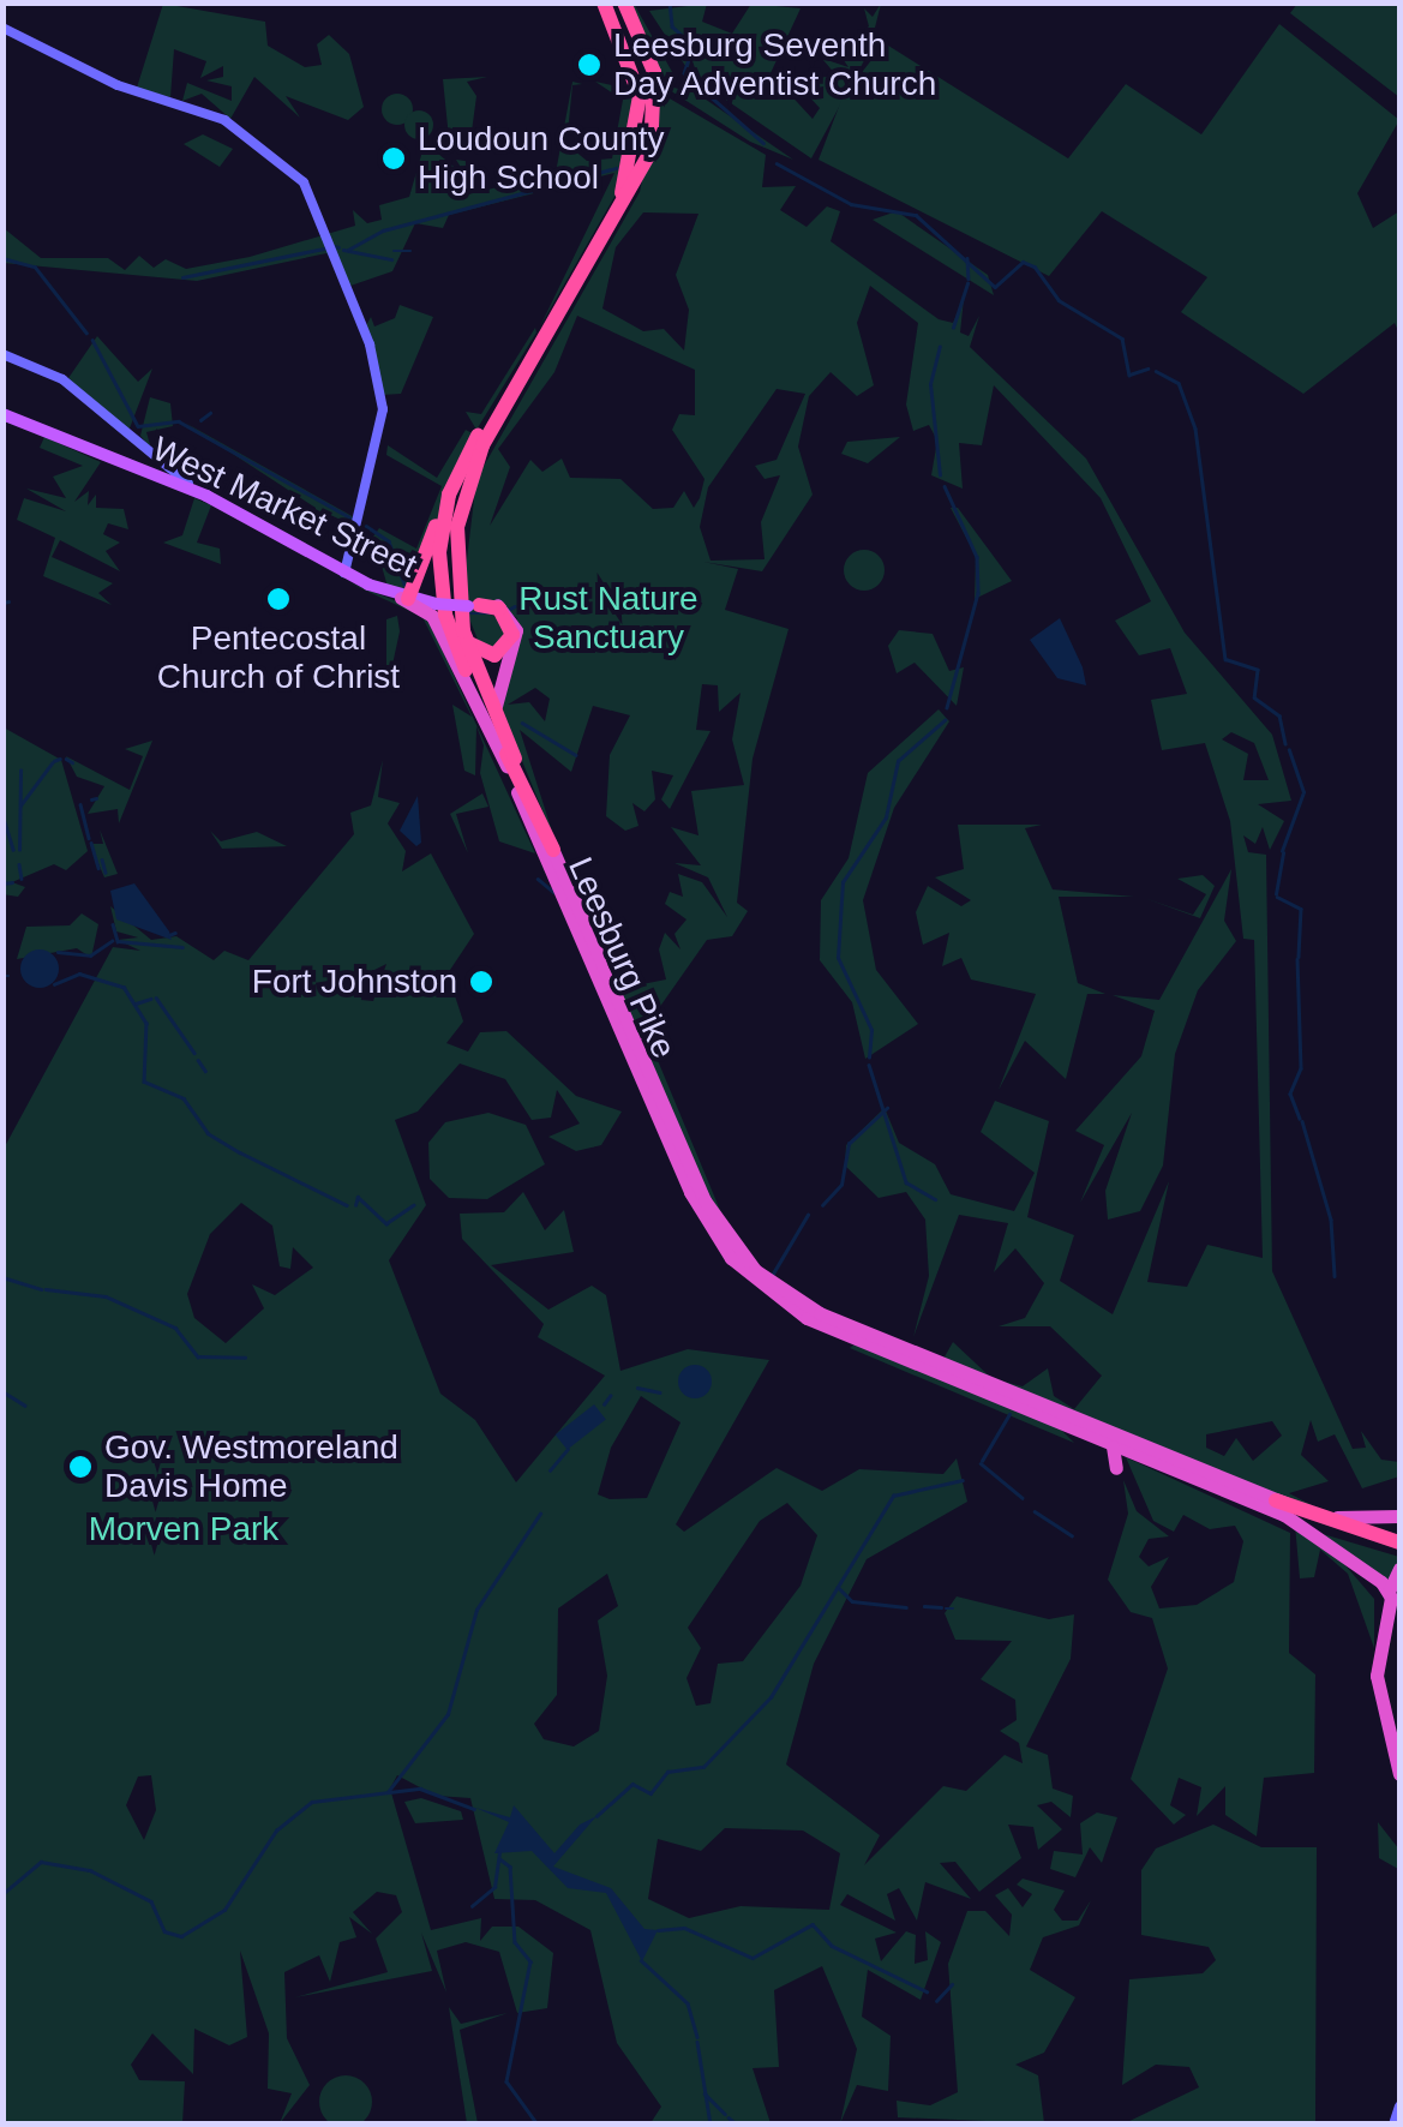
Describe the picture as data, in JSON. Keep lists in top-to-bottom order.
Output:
{
  "streets": {
    "highway": ["Leesburg Pike"],
    "main road": ["West Market Street"]
  },
  "crossings": [
    ["West Market Street", "Leesburg Pike"]
  ],
  "parks": ["Rust Nature Sanctuary", "Morven Park"],
  "places": [
    "Leesburg Seventh Day Adventist Church",
    "Loudoun County High School",
    "Pentecostal Church of Christ",
    "Fort Johnston",
    "Gov. Westmoreland Davis Home"
  ]
}
